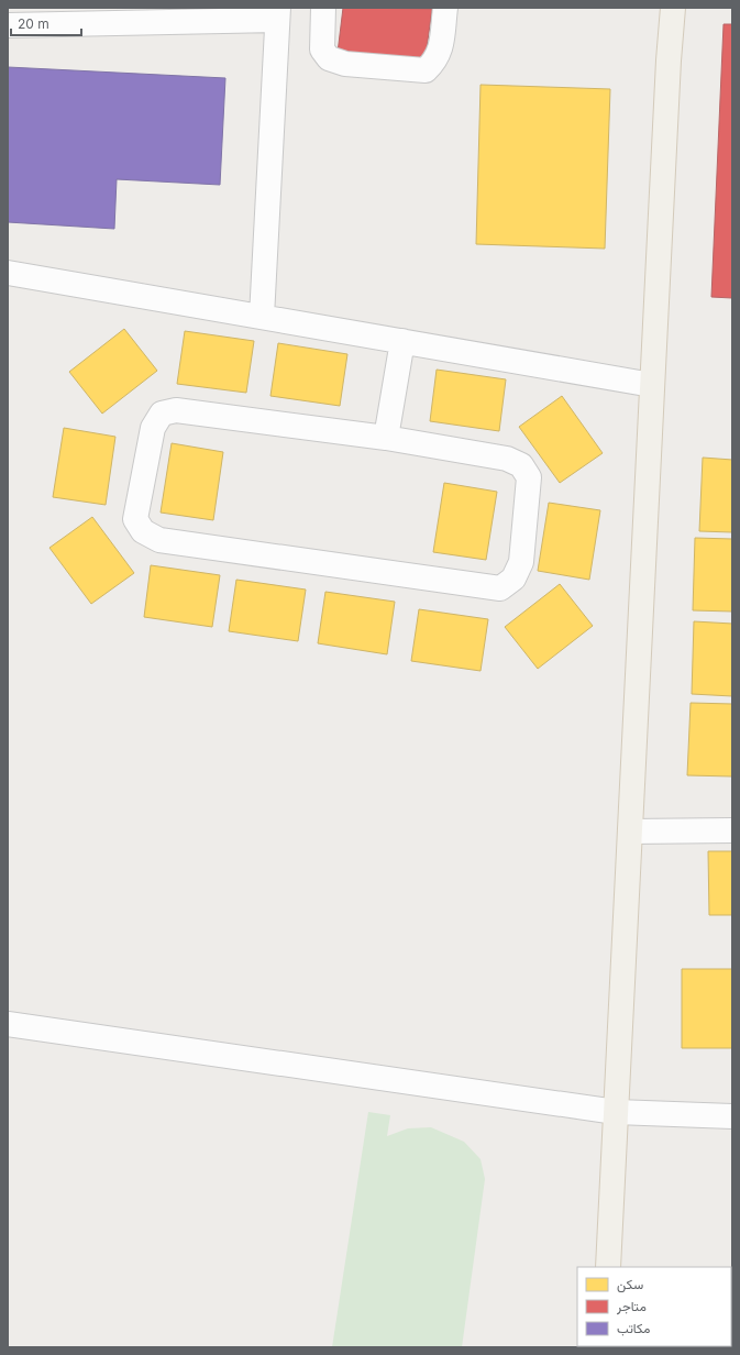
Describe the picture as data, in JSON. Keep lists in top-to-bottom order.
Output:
{
  "legend": ["سكن", "متاجر", "مكاتب"],
  "scale_bar": "20 m"
}
